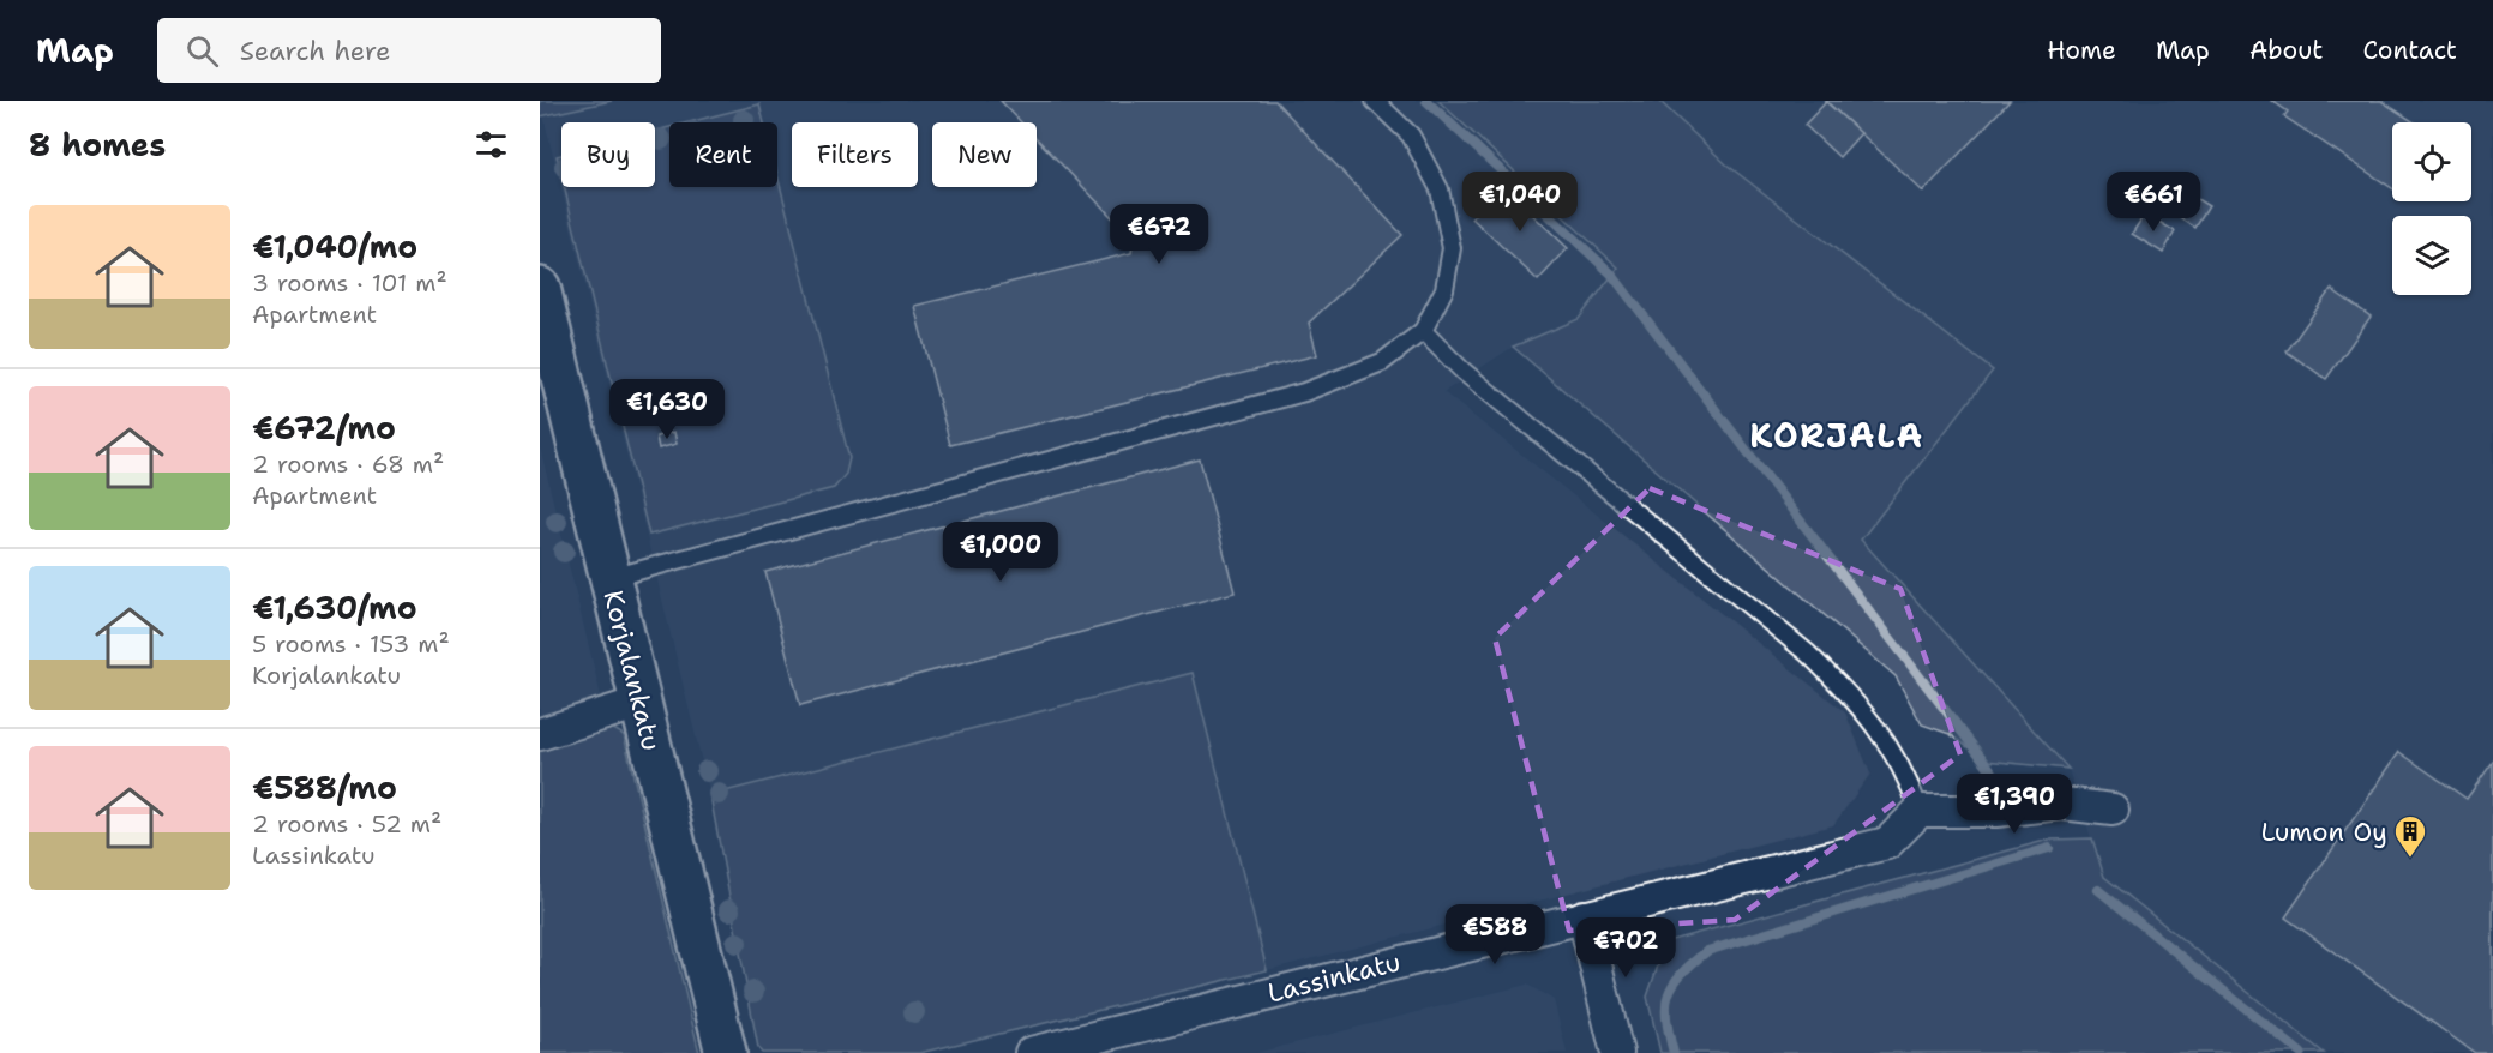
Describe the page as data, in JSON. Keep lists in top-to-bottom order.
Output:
{
  "streets": {
    "street": ["Korjalankatu", "Lassinkatu"]
  },
  "districts": ["KORJALA"],
  "places": {
    "building": ["Lumon Oy"]
  },
  "page": {
    "header": "Map",
    "search": "Search here",
    "nav": [
      "Home",
      "Map",
      "About",
      "Contact"
    ],
    "heading": "8 homes",
    "chip": [
      "Buy",
      "Rent",
      "Filters",
      "New"
    ],
    "price": [
      "€1,040",
      "€661",
      "€672",
      "€1,630",
      "€1,000",
      "€1,390",
      "€588",
      "€702"
    ],
    "list": [
      {
        "name": "€1,040/mo",
        "note": "3 rooms · 101 m² · Apartment"
      },
      {
        "name": "€672/mo",
        "note": "2 rooms · 68 m² · Apartment"
      },
      {
        "name": "€1,630/mo",
        "note": "5 rooms · 153 m² · Korjalankatu"
      },
      {
        "name": "€588/mo",
        "note": "2 rooms · 52 m² · Lassinkatu"
      }
    ]
  }
}
